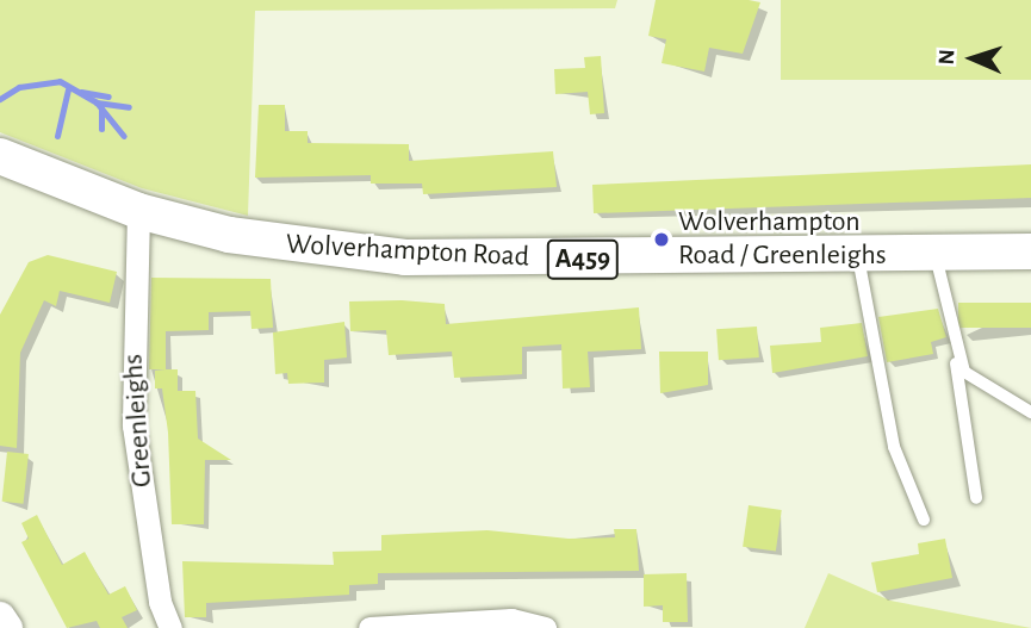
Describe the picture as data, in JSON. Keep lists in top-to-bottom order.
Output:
{
  "streets": {
    "main road": ["Wolverhampton Road", "A459"],
    "street": ["Greenleighs"]
  },
  "crossings": [
    ["Wolverhampton Road", "Greenleighs"]
  ],
  "places": ["Wolverhampton Road / Greenleighs"],
  "north": "left"
}
